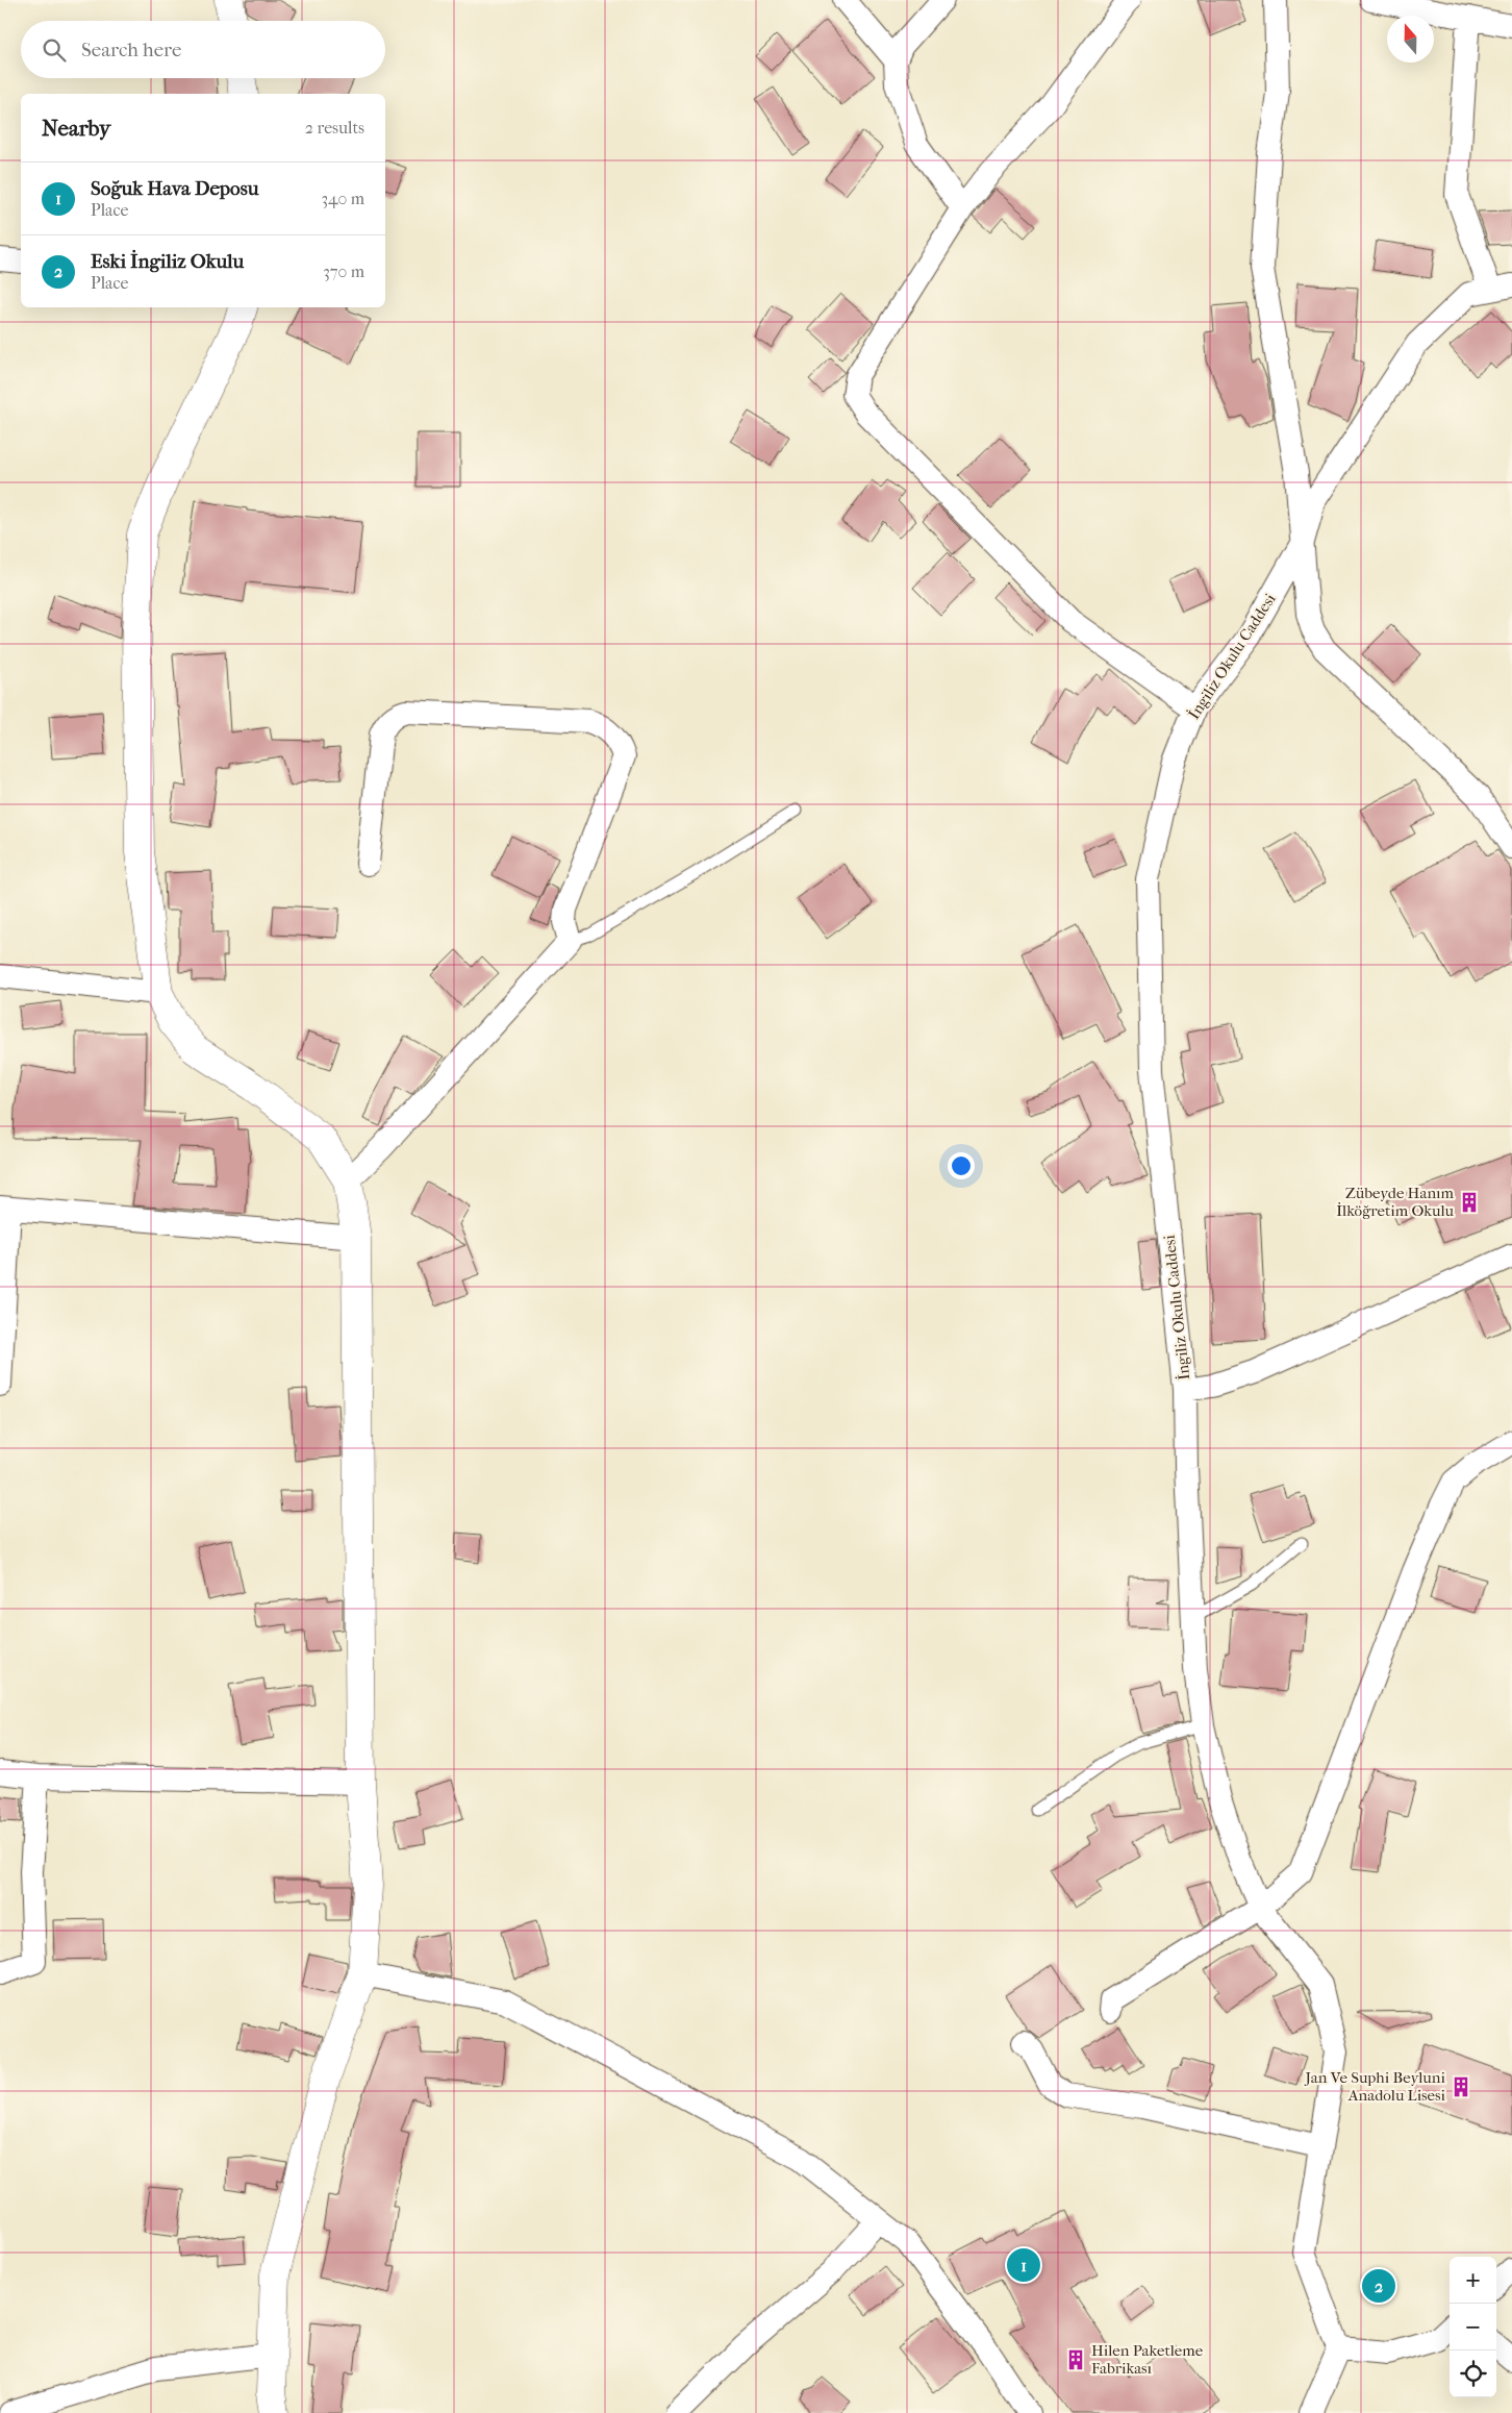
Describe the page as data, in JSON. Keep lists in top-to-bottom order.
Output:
{
  "streets": {
    "street": ["İngiliz Okulu Caddesi"]
  },
  "places": {
    "building": ["Zübeyde Hanım İlköğretim Okulu", "Jan Ve Suphi Beyluni Anadolu Lisesi", "Hilen Paketleme Fabrikası"]
  },
  "north": "top",
  "page": {
    "search": "Search here",
    "heading": ["Nearby", "2 results"],
    "list": [
      {
        "mark": "1",
        "name": "Soğuk Hava Deposu",
        "note": "Place",
        "value": "340 m"
      },
      {
        "mark": "2",
        "name": "Eski İngiliz Okulu",
        "note": "Place",
        "value": "370 m"
      }
    ],
    "pins": ["1", "2"],
    "map_buttons": ["+", "−"]
  }
}
